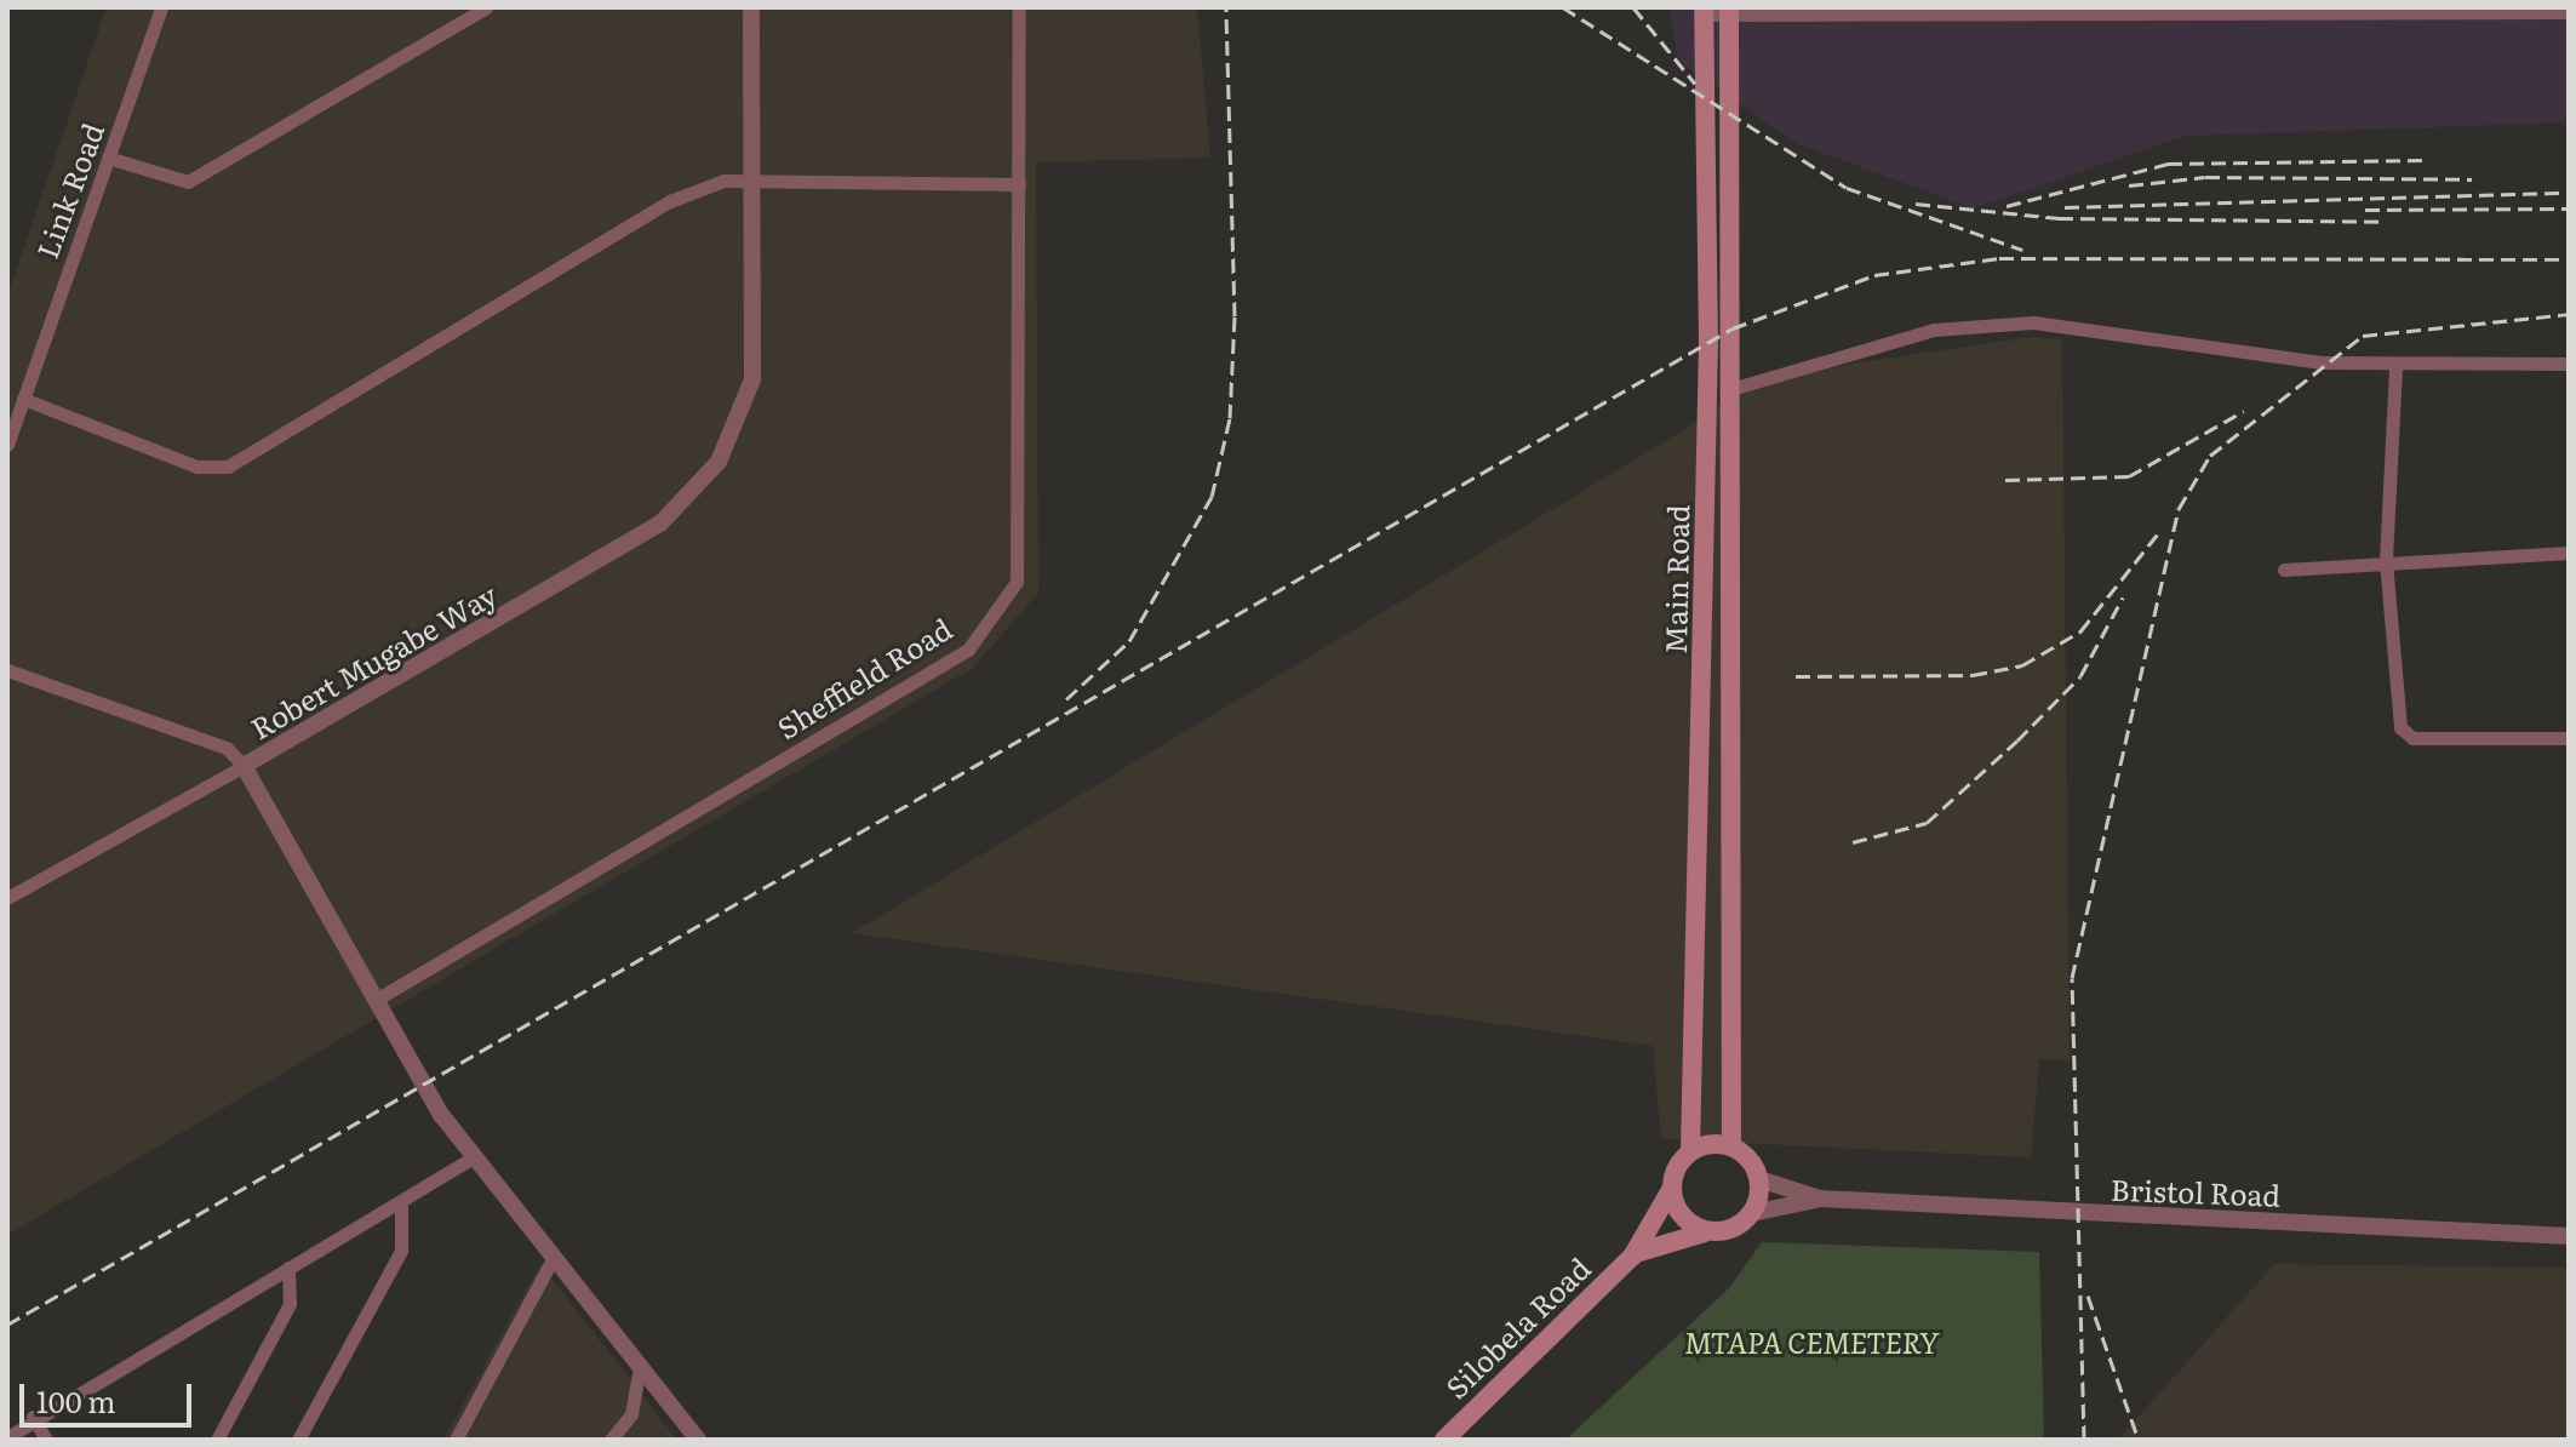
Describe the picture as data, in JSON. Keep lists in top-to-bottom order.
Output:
{
  "streets": {
    "main road": ["Main Road", "Silobela Road"],
    "street": [
      "Link Road",
      "Robert Mugabe Way",
      "Sheffield Road",
      "Bristol Road"
    ]
  },
  "crossings": [
    ["Main Road", "Bristol Road"],
    ["Main Road", "Silobela Road"],
    ["Robert Mugabe Way", "Sheffield Road"],
    ["Bristol Road", "Silobela Road"]
  ],
  "parks": ["MTAPA CEMETERY"],
  "scale_bar": "100 m"
}
